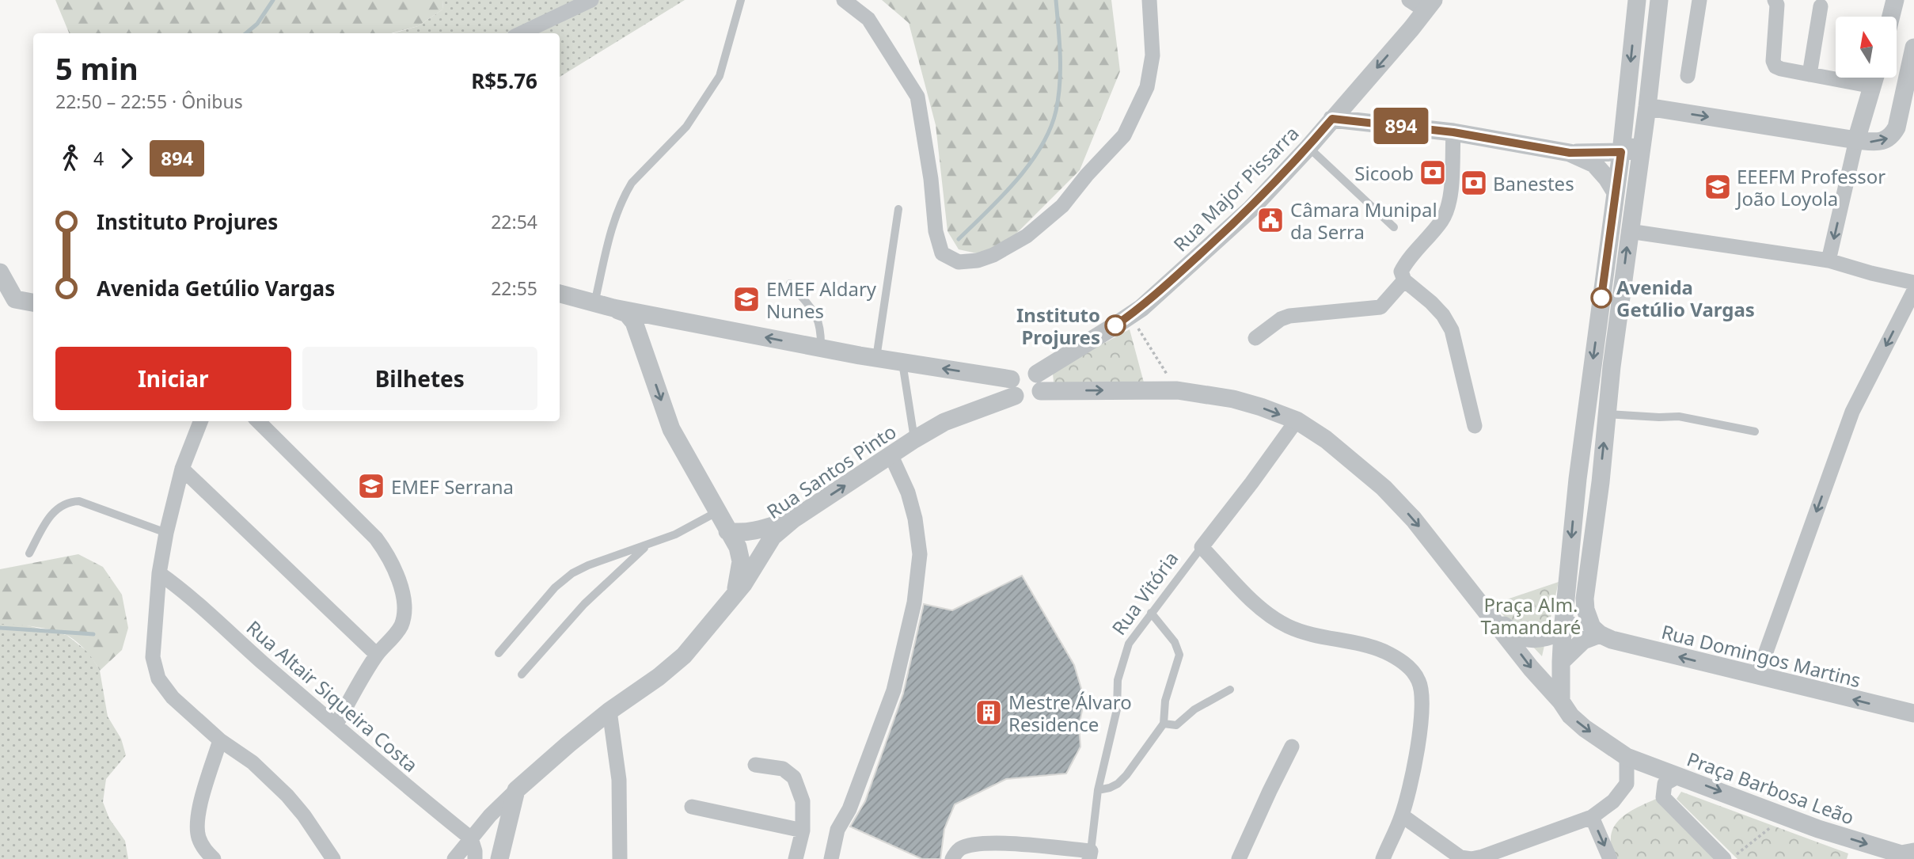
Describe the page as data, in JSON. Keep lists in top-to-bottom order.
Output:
{
  "streets": {
    "street": [
      "Rua Major Pissarra",
      "Rua Santos Pinto",
      "Rua Vitória",
      "Rua Domingos Martins",
      "Rua Altair Siqueira Costa",
      "Praça Barbosa Leão"
    ]
  },
  "crossings": [
    ["Rua Major Pissarra", "Rua Santos Pinto"]
  ],
  "one_way": ["Rua Domingos Martins", "Praça Barbosa Leão"],
  "parks": ["Praça Alm. Tamandaré"],
  "places": {
    "bank": ["Sicoob", "Banestes"],
    "school or university": ["EEEFM Professor João Loyola", "EMEF Aldary Nunes", "EMEF Serrana"],
    "public building": ["Câmara Munipal da Serra"],
    "other": ["Avenida Getúlio Vargas", "Instituto Projures"],
    "building": ["Mestre Álvaro Residence"]
  },
  "lines": ["bus line 894"],
  "north": "top",
  "page": {
    "on_map": "894",
    "heading": ["5 min", "22:50 – 22:55 · Ônibus", "R$5.76"],
    "legs": ["4", "894"],
    "list": [
      {
        "name": "Instituto Projures",
        "value": "22:54"
      },
      {
        "name": "Avenida Getúlio Vargas",
        "value": "22:55"
      }
    ],
    "buttons": ["Iniciar", "Bilhetes"]
  }
}
